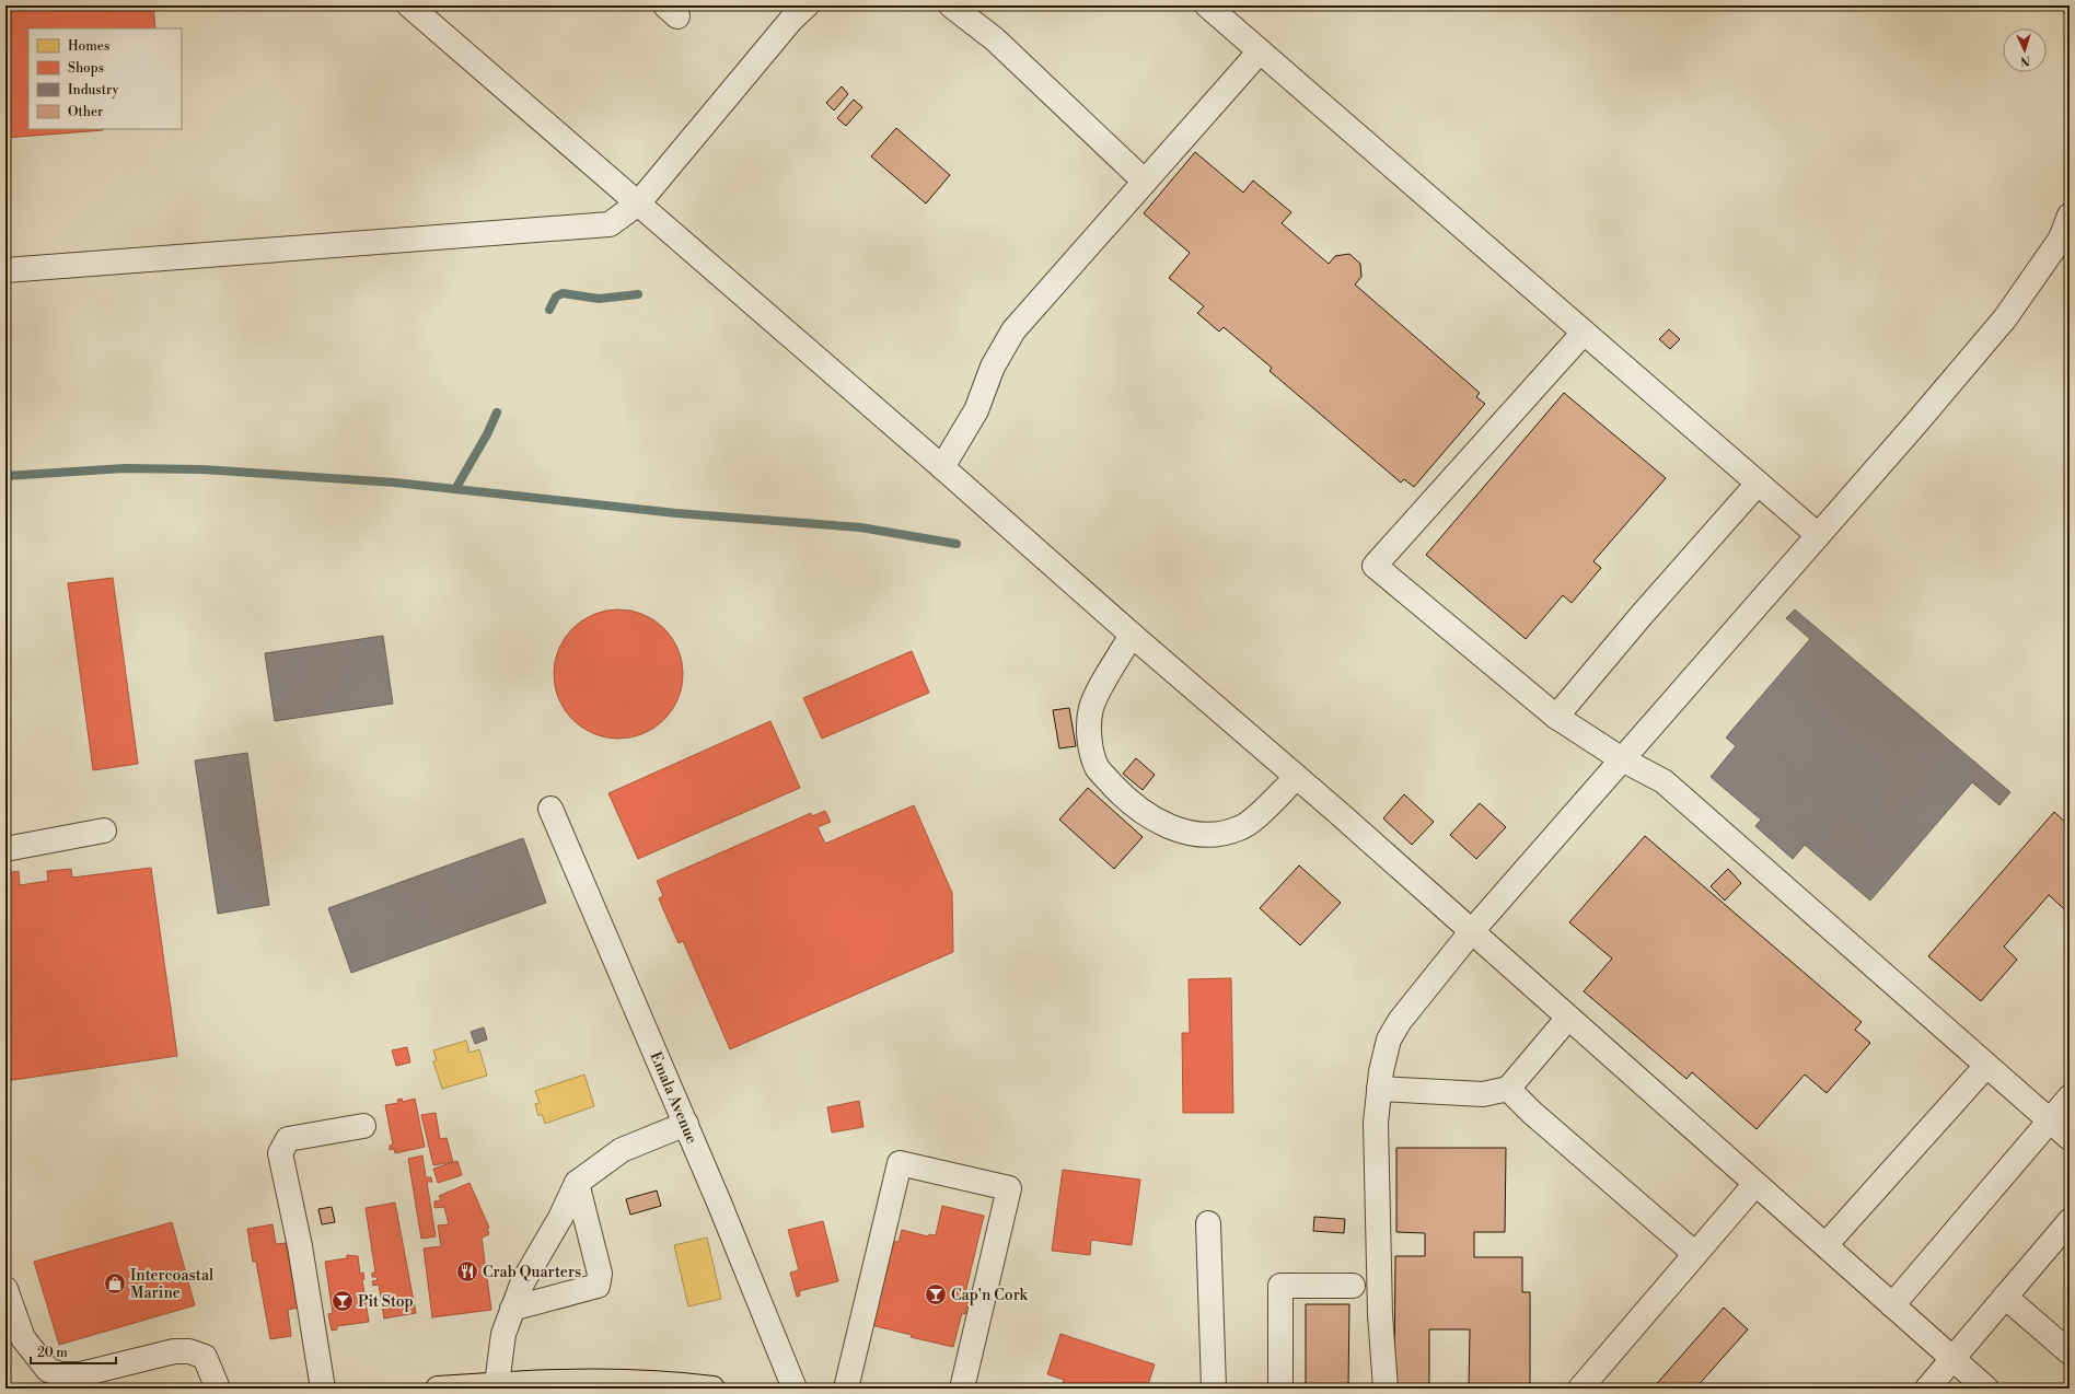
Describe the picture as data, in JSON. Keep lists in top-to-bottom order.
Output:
{
  "streets": {
    "street": ["Emala Avenue"]
  },
  "places": {
    "restaurant": ["Crab Quarters"],
    "shop": ["Intercoastal Marine"],
    "bar": ["Cap'n Cork", "Pit Stop"]
  },
  "legend": [
    "Homes",
    "Shops",
    "Industry",
    "Other"
  ],
  "scale_bar": "20 m",
  "north": "bottom"
}
